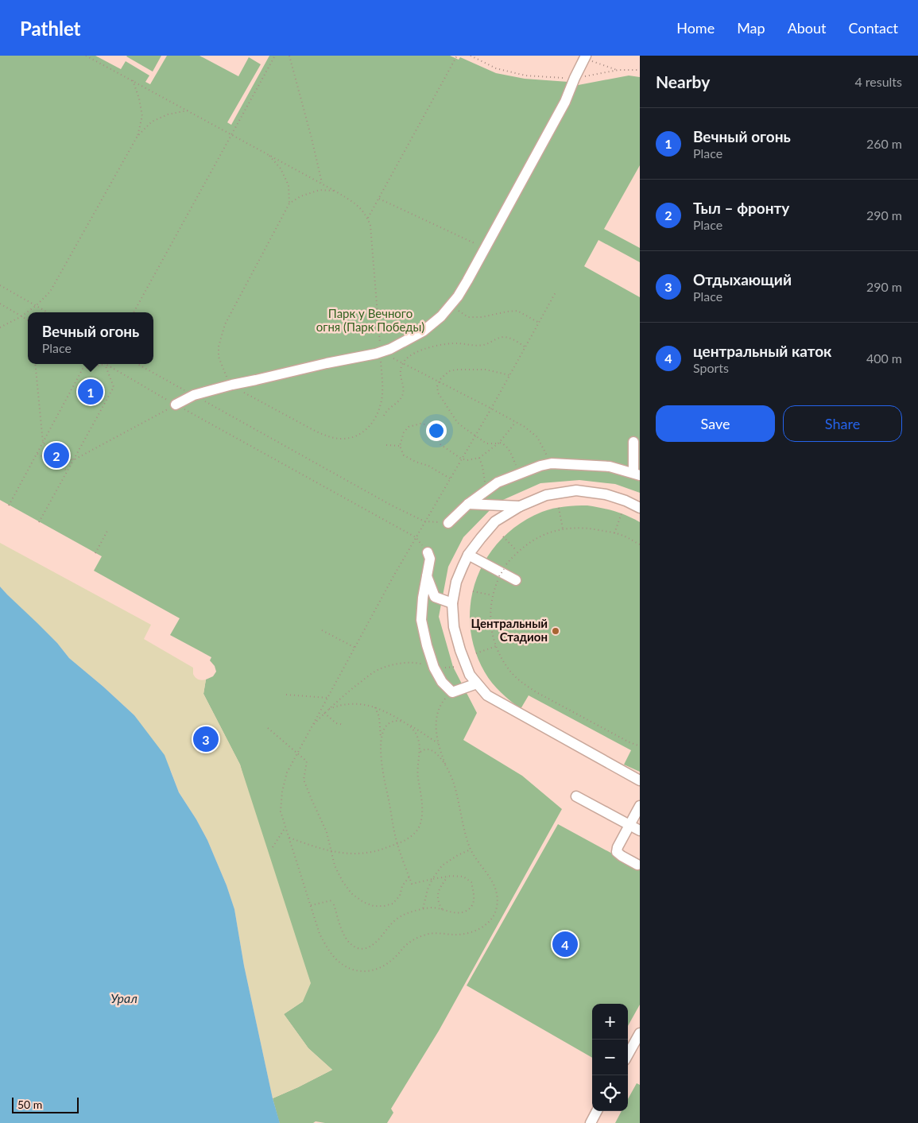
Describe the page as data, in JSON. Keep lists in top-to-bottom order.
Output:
{
  "water": ["Урал"],
  "parks": ["Парк у Вечного огня (Парк Победы)"],
  "places": ["Центральный Стадион"],
  "scale_bar": "50 m",
  "page": {
    "header": "Pathlet",
    "nav": [
      "Home",
      "Map",
      "About",
      "Contact"
    ],
    "heading": ["Nearby", "4 results"],
    "list": [
      {
        "mark": "1",
        "name": "Вечный огонь",
        "note": "Place",
        "value": "260 m"
      },
      {
        "mark": "2",
        "name": "Тыл – фронту",
        "note": "Place",
        "value": "290 m"
      },
      {
        "mark": "3",
        "name": "Отдыхающий",
        "note": "Place",
        "value": "290 m"
      },
      {
        "mark": "4",
        "name": "центральный каток",
        "note": "Sports",
        "value": "400 m"
      }
    ],
    "popup": ["Вечный огонь", "Place"],
    "pins": [
      "1",
      "2",
      "3",
      "4"
    ],
    "buttons": ["Save", "Share"],
    "map_buttons": ["+", "−"],
    "scale": "50 m"
  }
}
